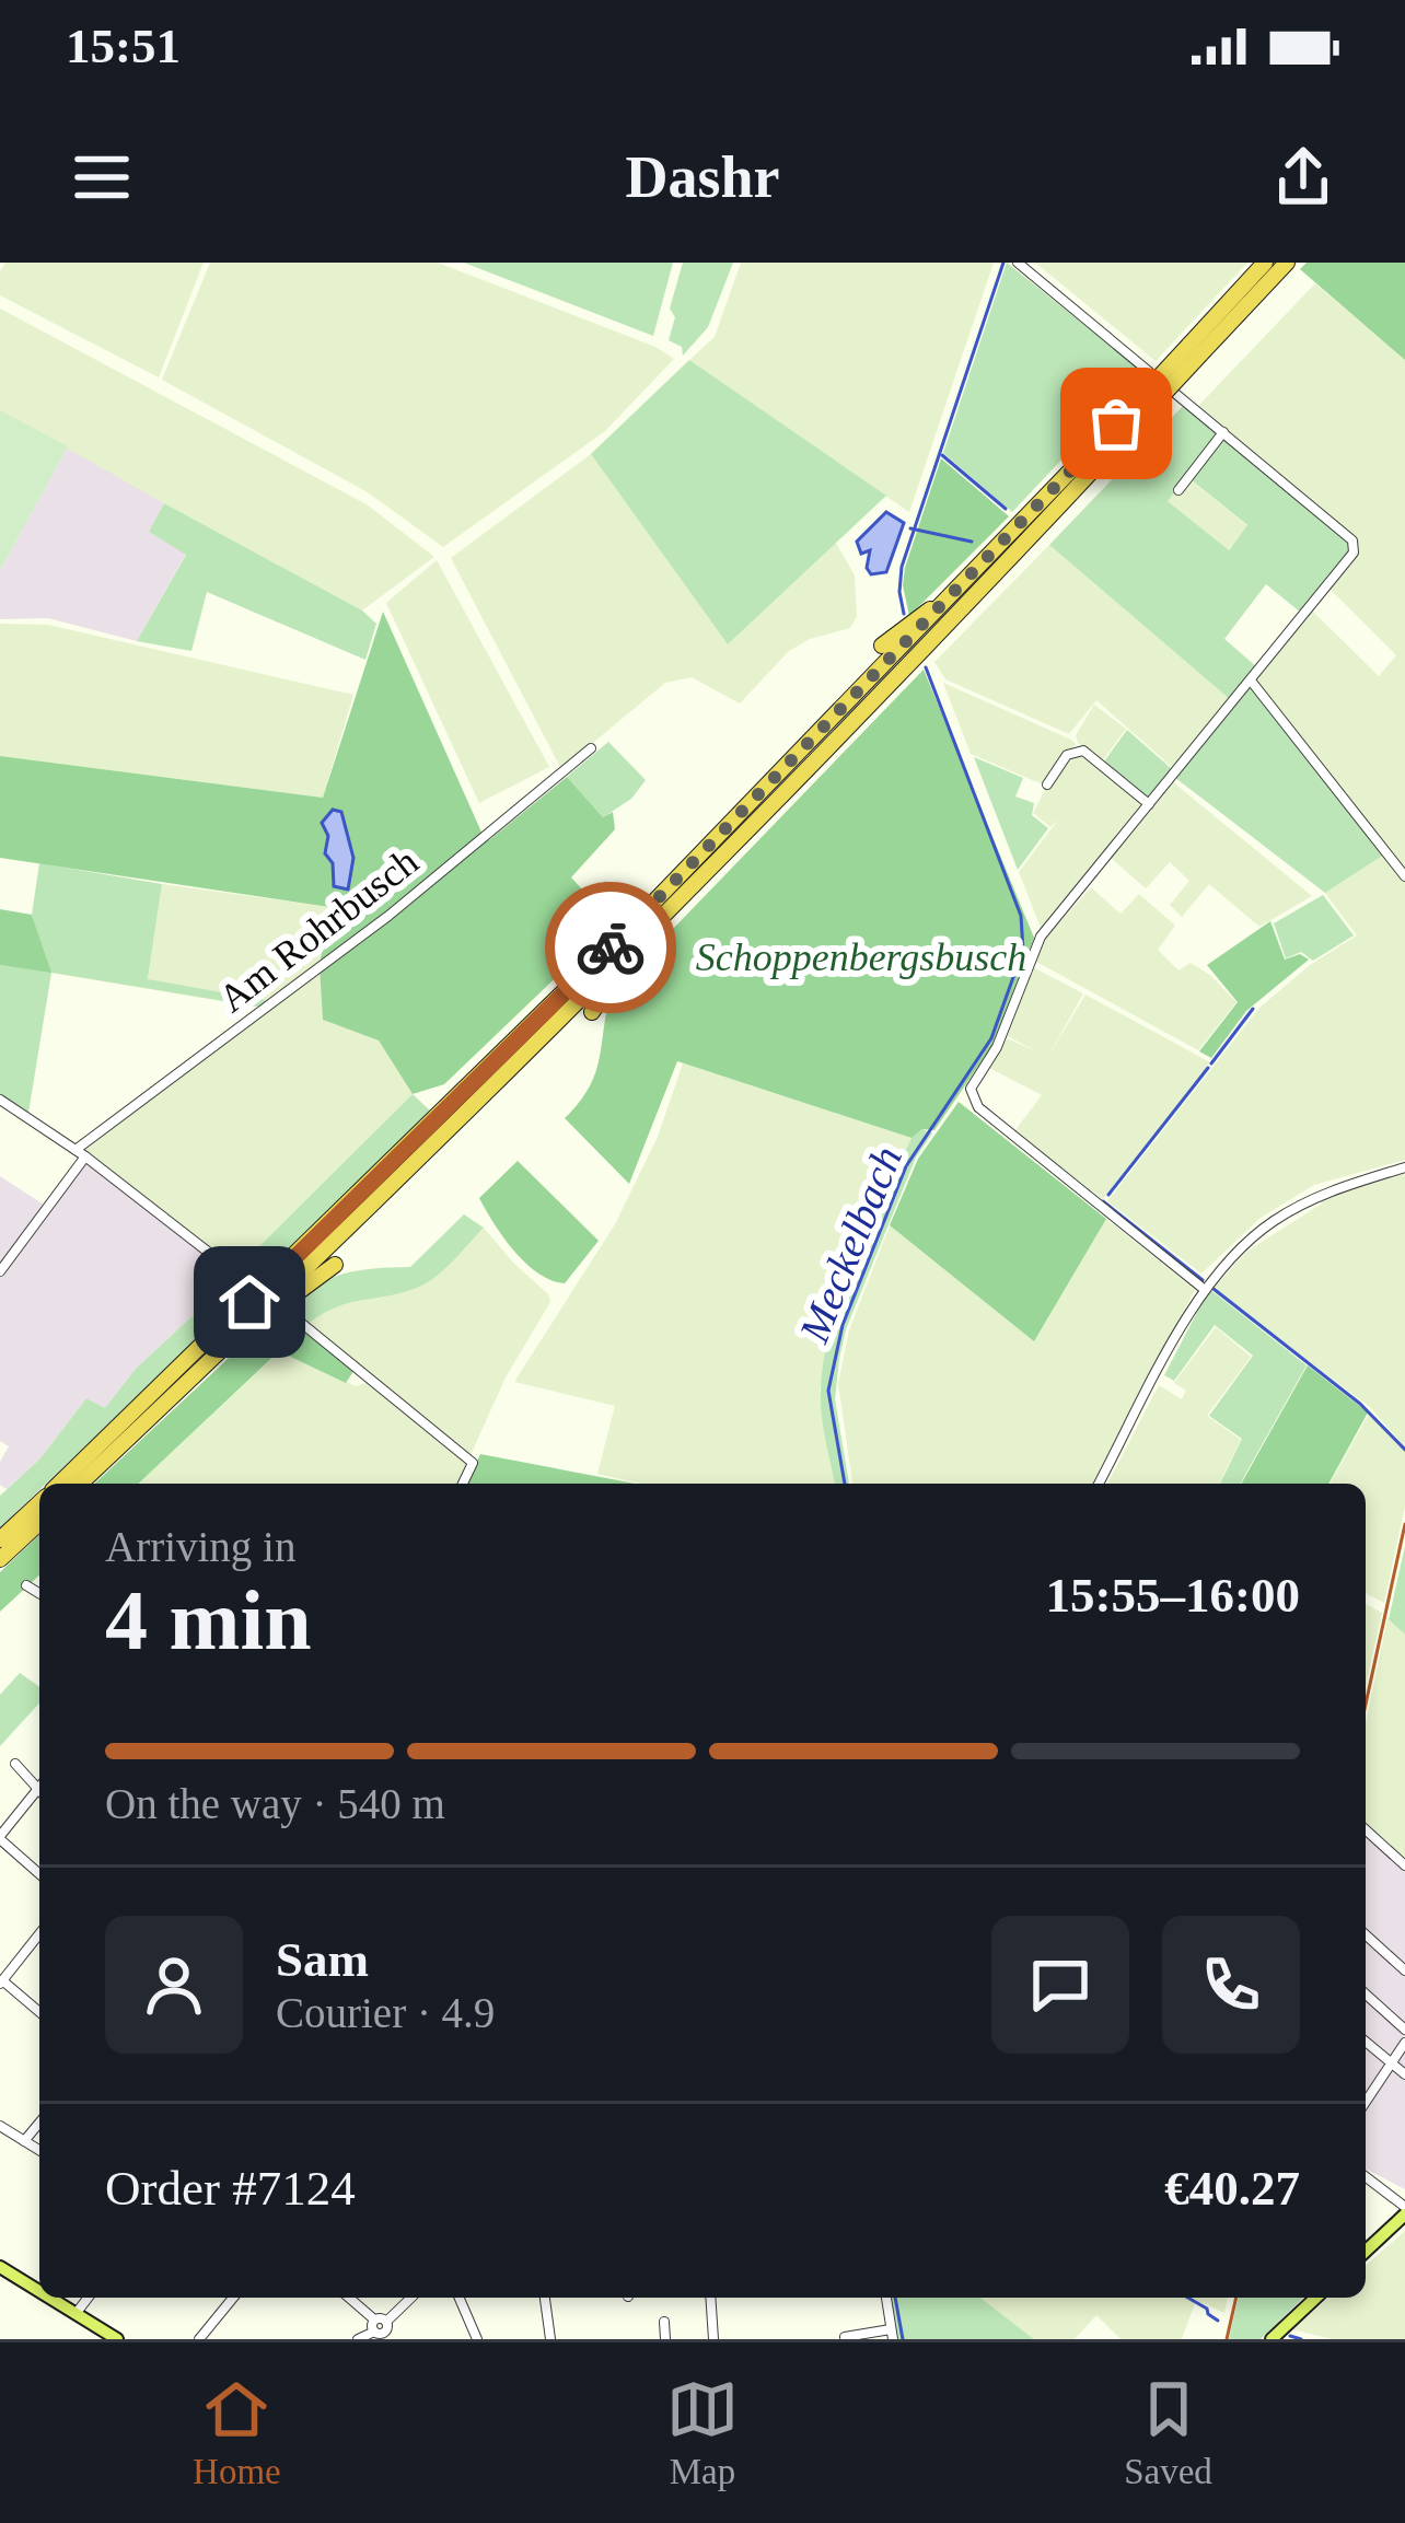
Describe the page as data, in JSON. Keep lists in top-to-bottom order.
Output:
{
  "streets": {
    "street": ["Am Rohrbusch"]
  },
  "water": ["Meckelbach"],
  "parks": ["Schoppenbergsbusch"],
  "page": {
    "status": "15:51",
    "header": "Dashr",
    "heading": ["4 min", "Arriving in", "15:55–16:00"],
    "panel": [
      "Sam",
      "Courier · 4.9",
      "Order #7124",
      "€40.27"
    ],
    "bar": "On the way · 540 m",
    "tabs": ["Home", "Map", "Saved"]
  }
}
